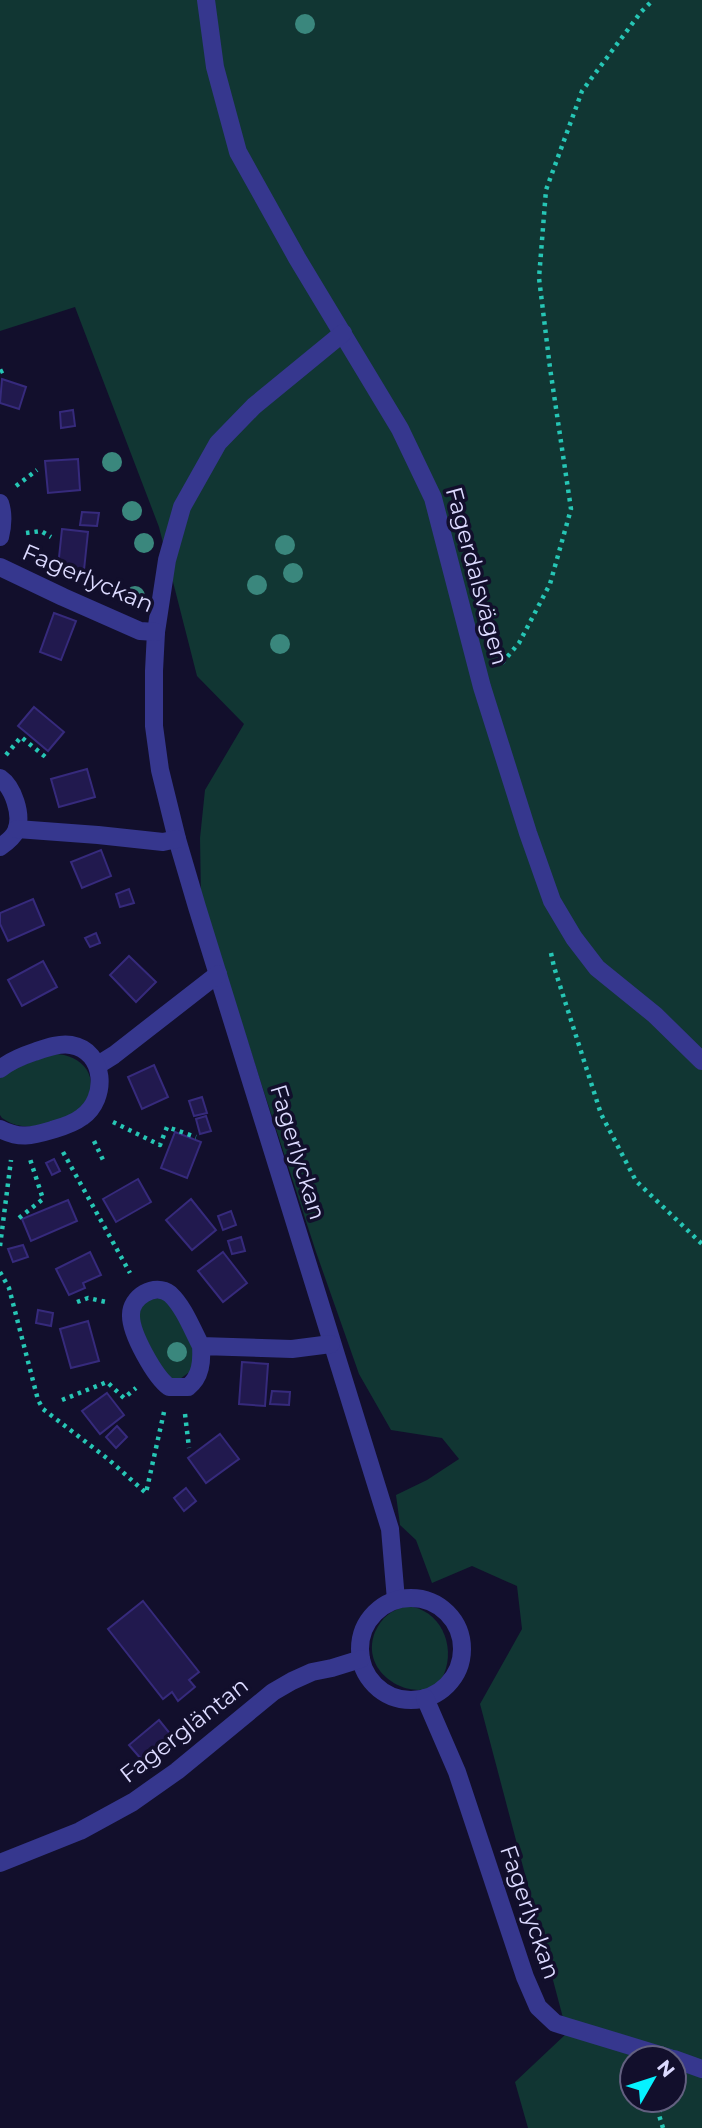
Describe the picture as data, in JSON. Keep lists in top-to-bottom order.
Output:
{
  "streets": {
    "street": ["Fagerdalsvägen", "Fagerlyckan", "Fagergläntan"]
  },
  "crossings": [
    ["Fagerdalsvägen", "Fagerlyckan"],
    ["Fagerlyckan", "Fagergläntan"]
  ],
  "north": "top right"
}
